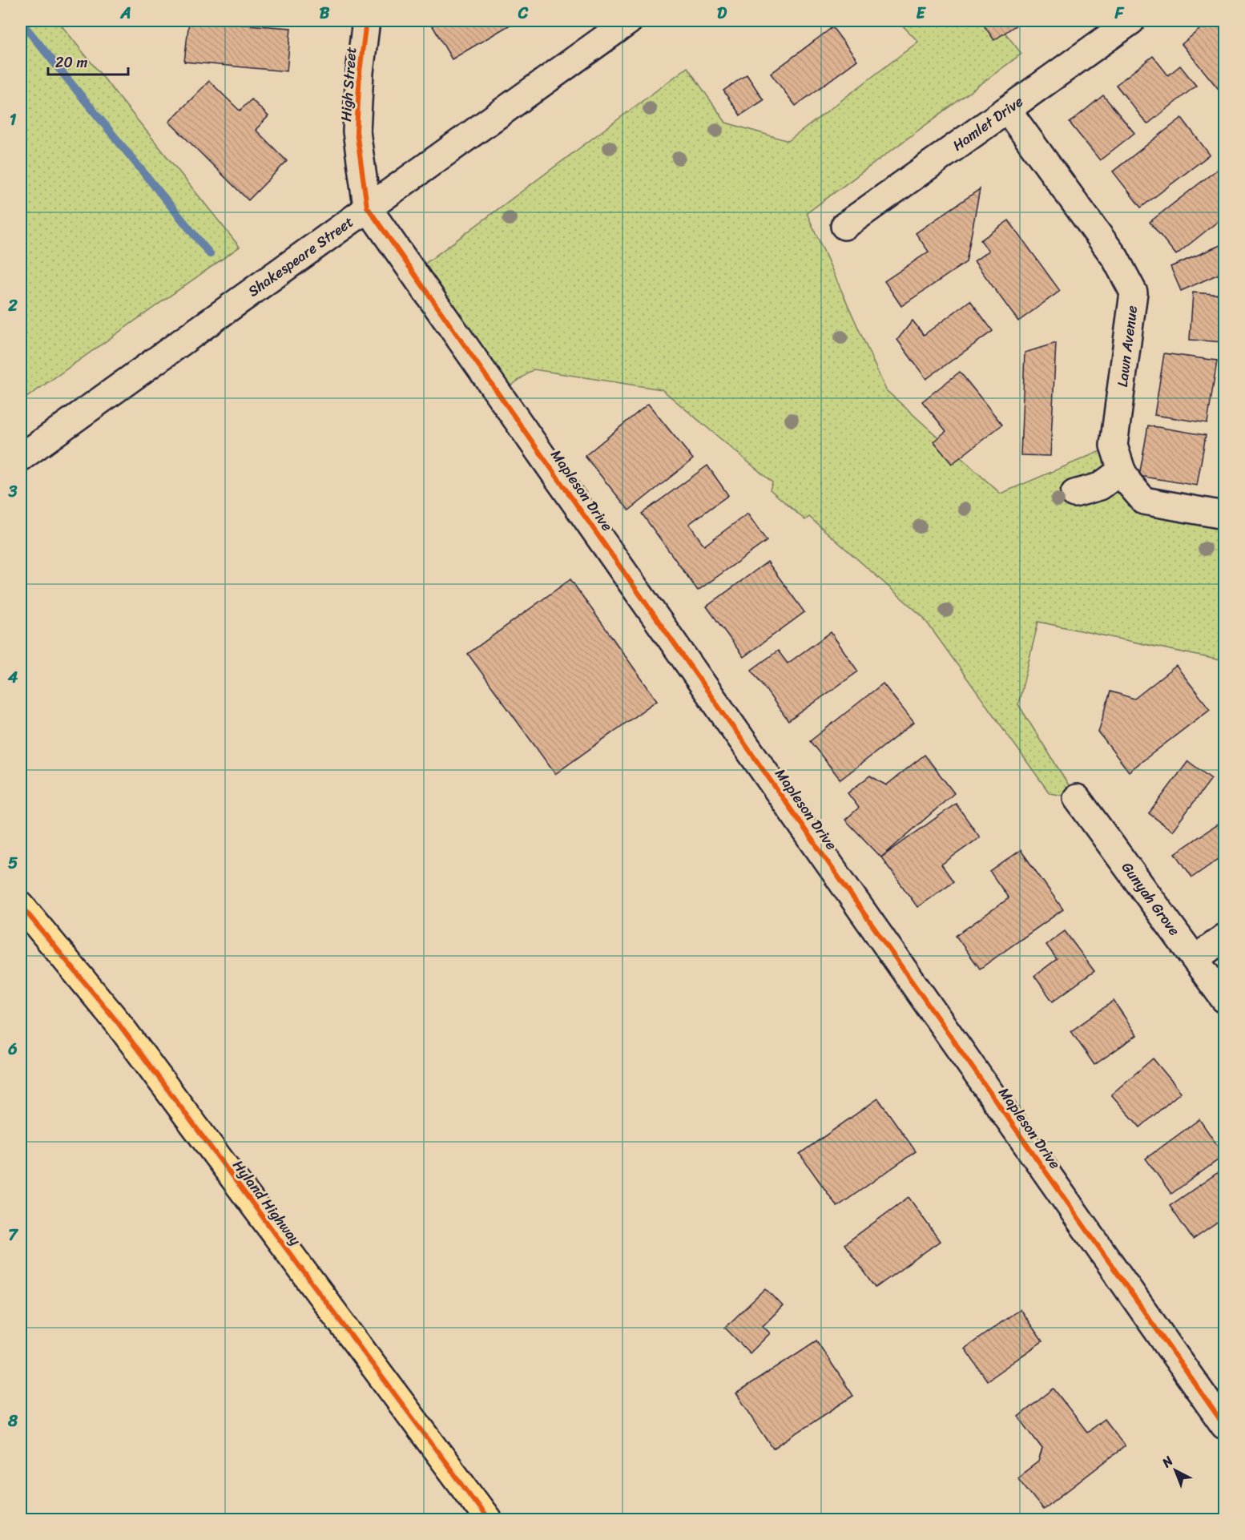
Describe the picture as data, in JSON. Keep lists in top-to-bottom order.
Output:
{
  "streets": {
    "main road": ["Hyland Highway"],
    "street": [
      "High Street",
      "Hamlet Drive",
      "Shakespeare Street",
      "Lawn Avenue",
      "Mapleson Drive",
      "Gunyah Grove"
    ]
  },
  "crossings": [
    ["High Street", "Shakespeare Street"],
    ["High Street", "Mapleson Drive"],
    ["Hamlet Drive", "Lawn Avenue"],
    ["Shakespeare Street", "Mapleson Drive"]
  ],
  "scale_bar": "20 m",
  "north": "top left",
  "grid": {
    "columns": [
      "A",
      "B",
      "C",
      "D",
      "E",
      "F"
    ],
    "rows": [
      "1",
      "2",
      "3",
      "4",
      "5",
      "6",
      "7",
      "8"
    ]
  }
}
